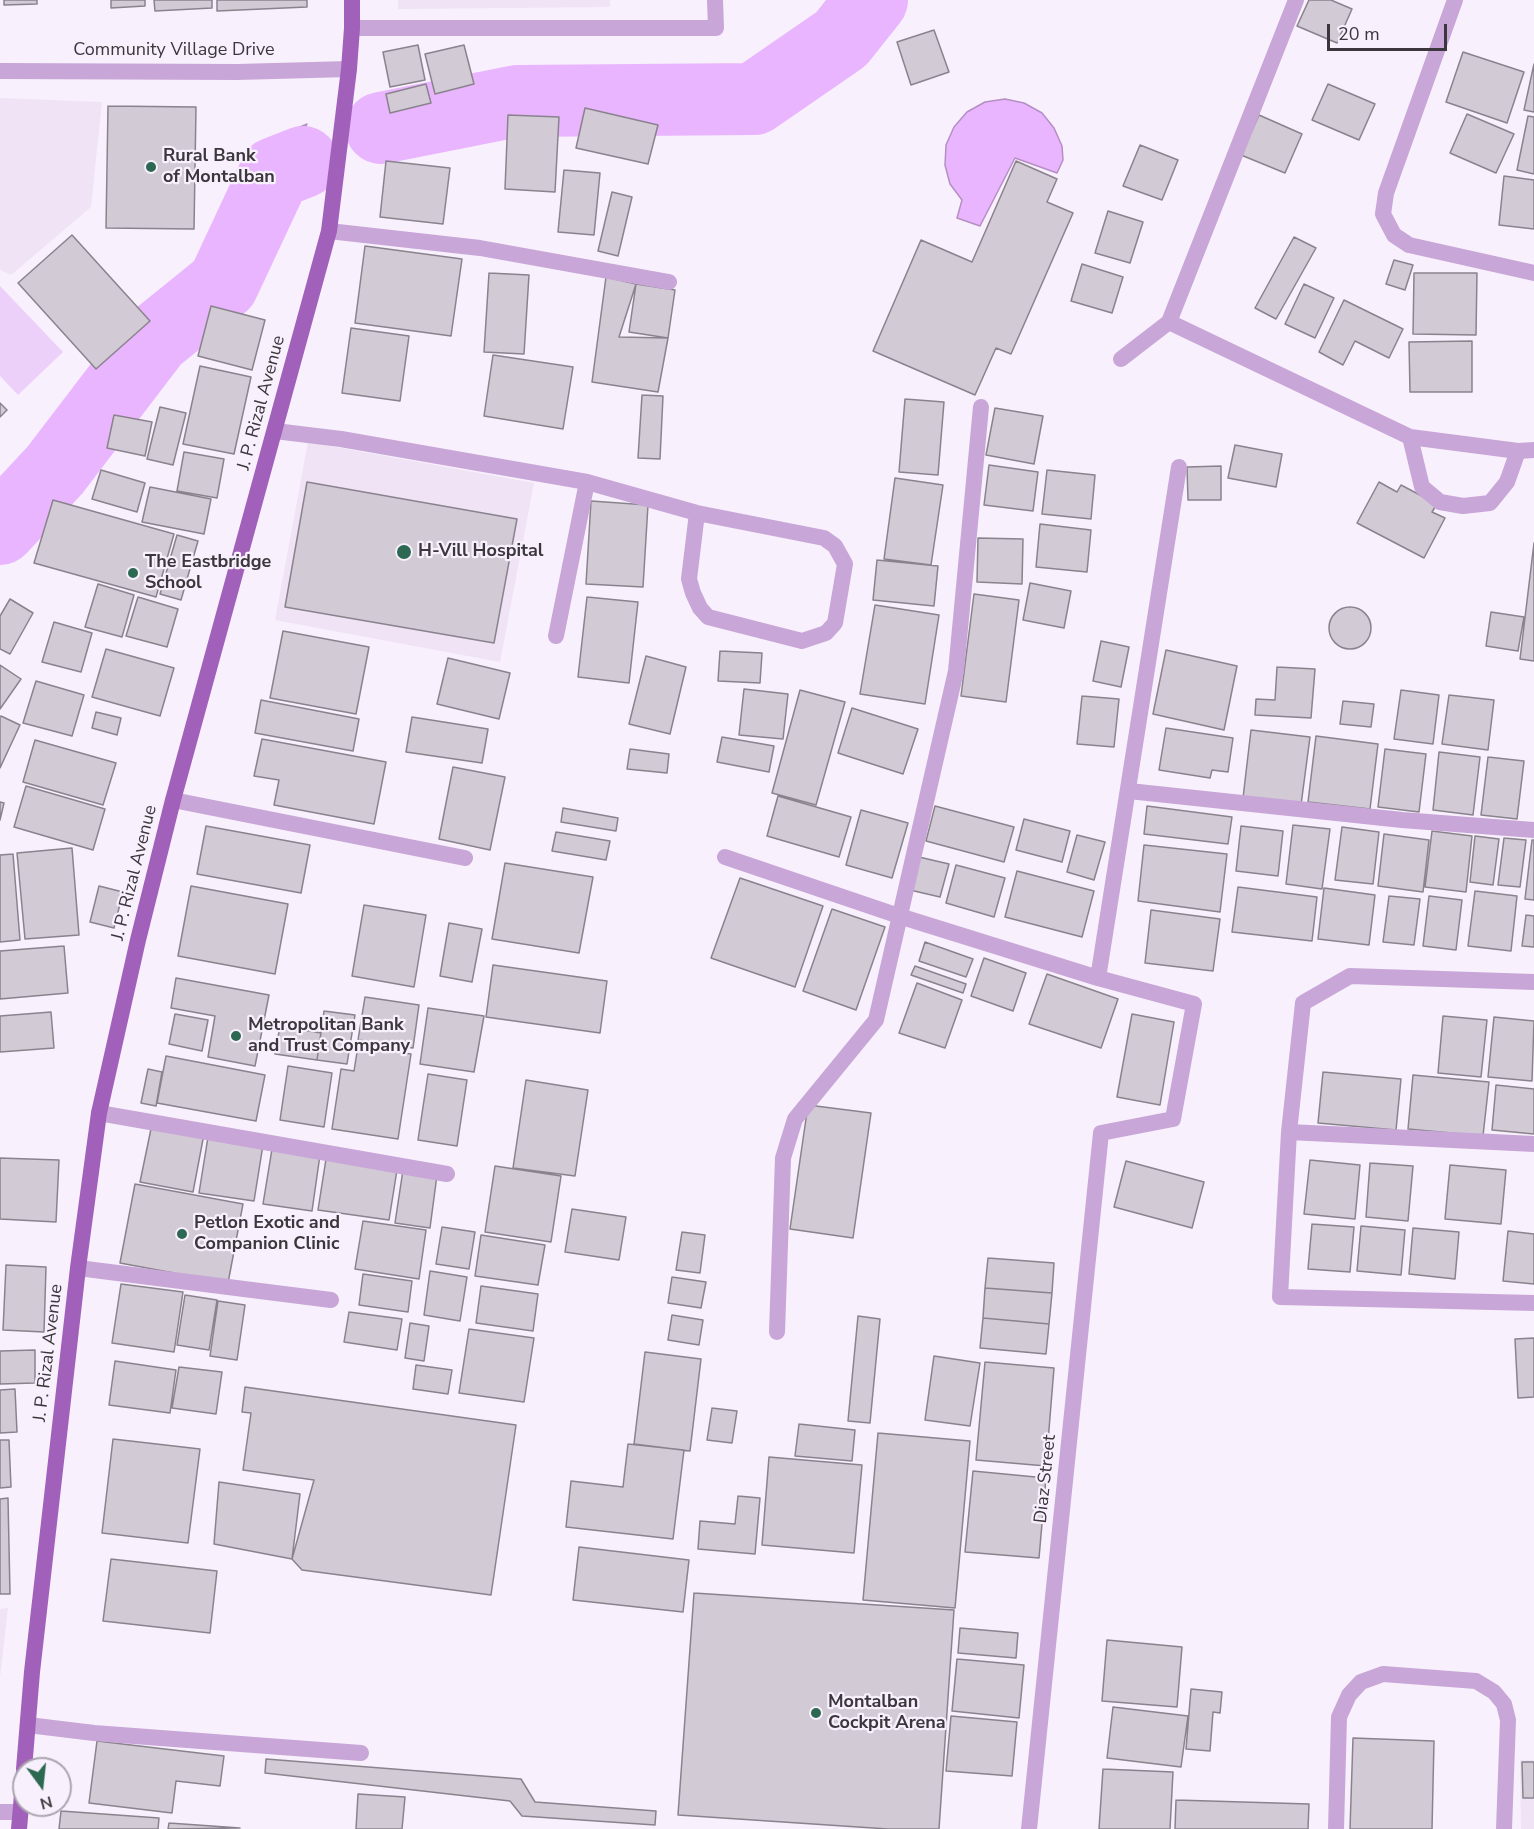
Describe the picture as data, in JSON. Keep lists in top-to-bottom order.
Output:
{
  "streets": {
    "main road": ["J. P. Rizal Avenue"],
    "street": ["Community Village Drive", "Diaz Street"]
  },
  "crossings": [
    ["Community Village Drive", "J. P. Rizal Avenue"]
  ],
  "places": [
    "Rural Bank of Montalban",
    "H-Vill Hospital",
    "The Eastbridge School",
    "Metropolitan Bank and Trust Company",
    "Petlon Exotic and Companion Clinic",
    "Montalban Cockpit Arena"
  ],
  "scale_bar": "20 m",
  "north": "bottom"
}
